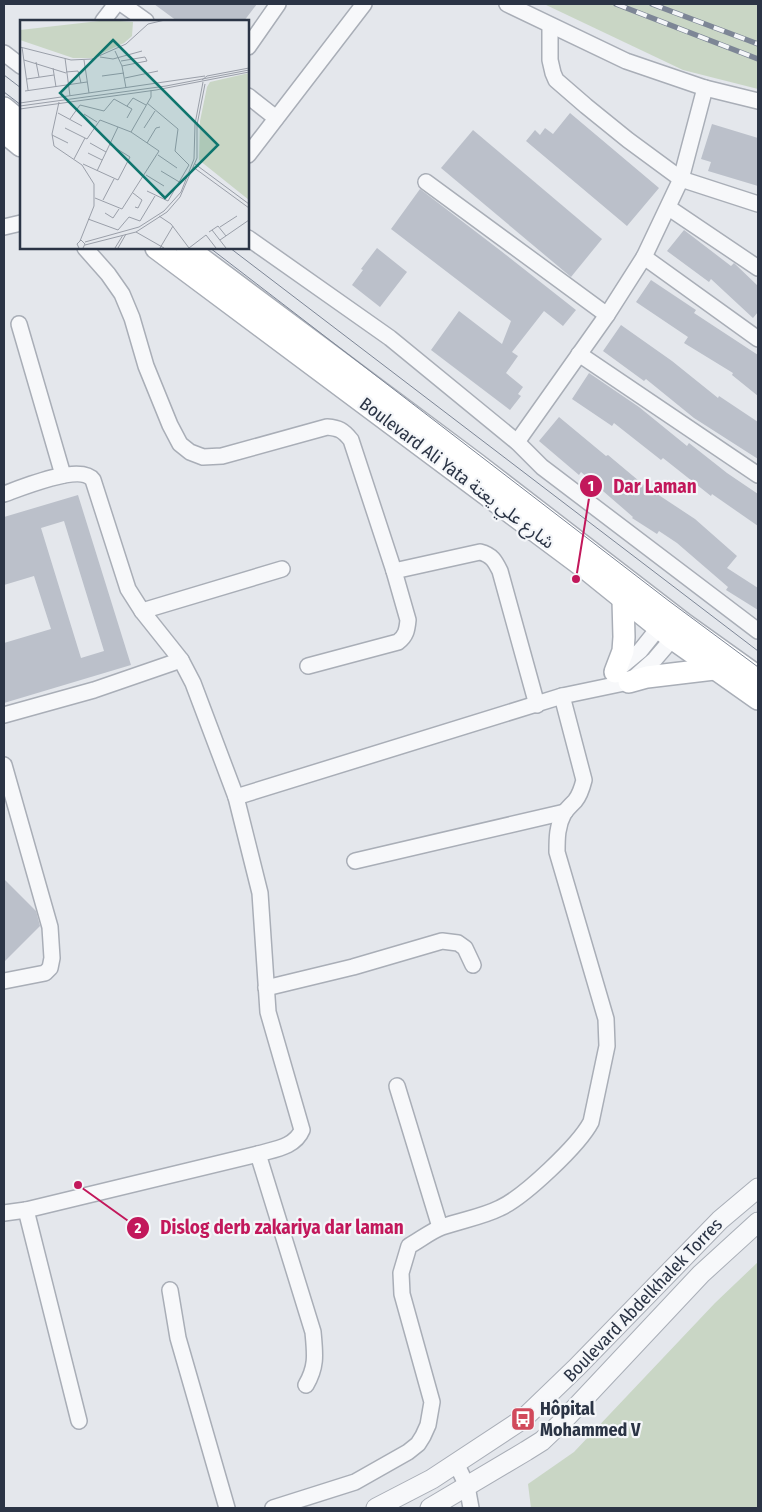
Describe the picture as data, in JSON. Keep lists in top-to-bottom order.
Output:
{
  "streets": {
    "main road": ["Boulevard Ali Yata شارع علي يعتة"],
    "street": ["Boulevard Abdelkhalek Torres"]
  },
  "places": {
    "other": ["Dar Laman", "Dislog derb zakariya dar laman"],
    "bus stop": ["Hôpital Mohammed V"]
  }
}
